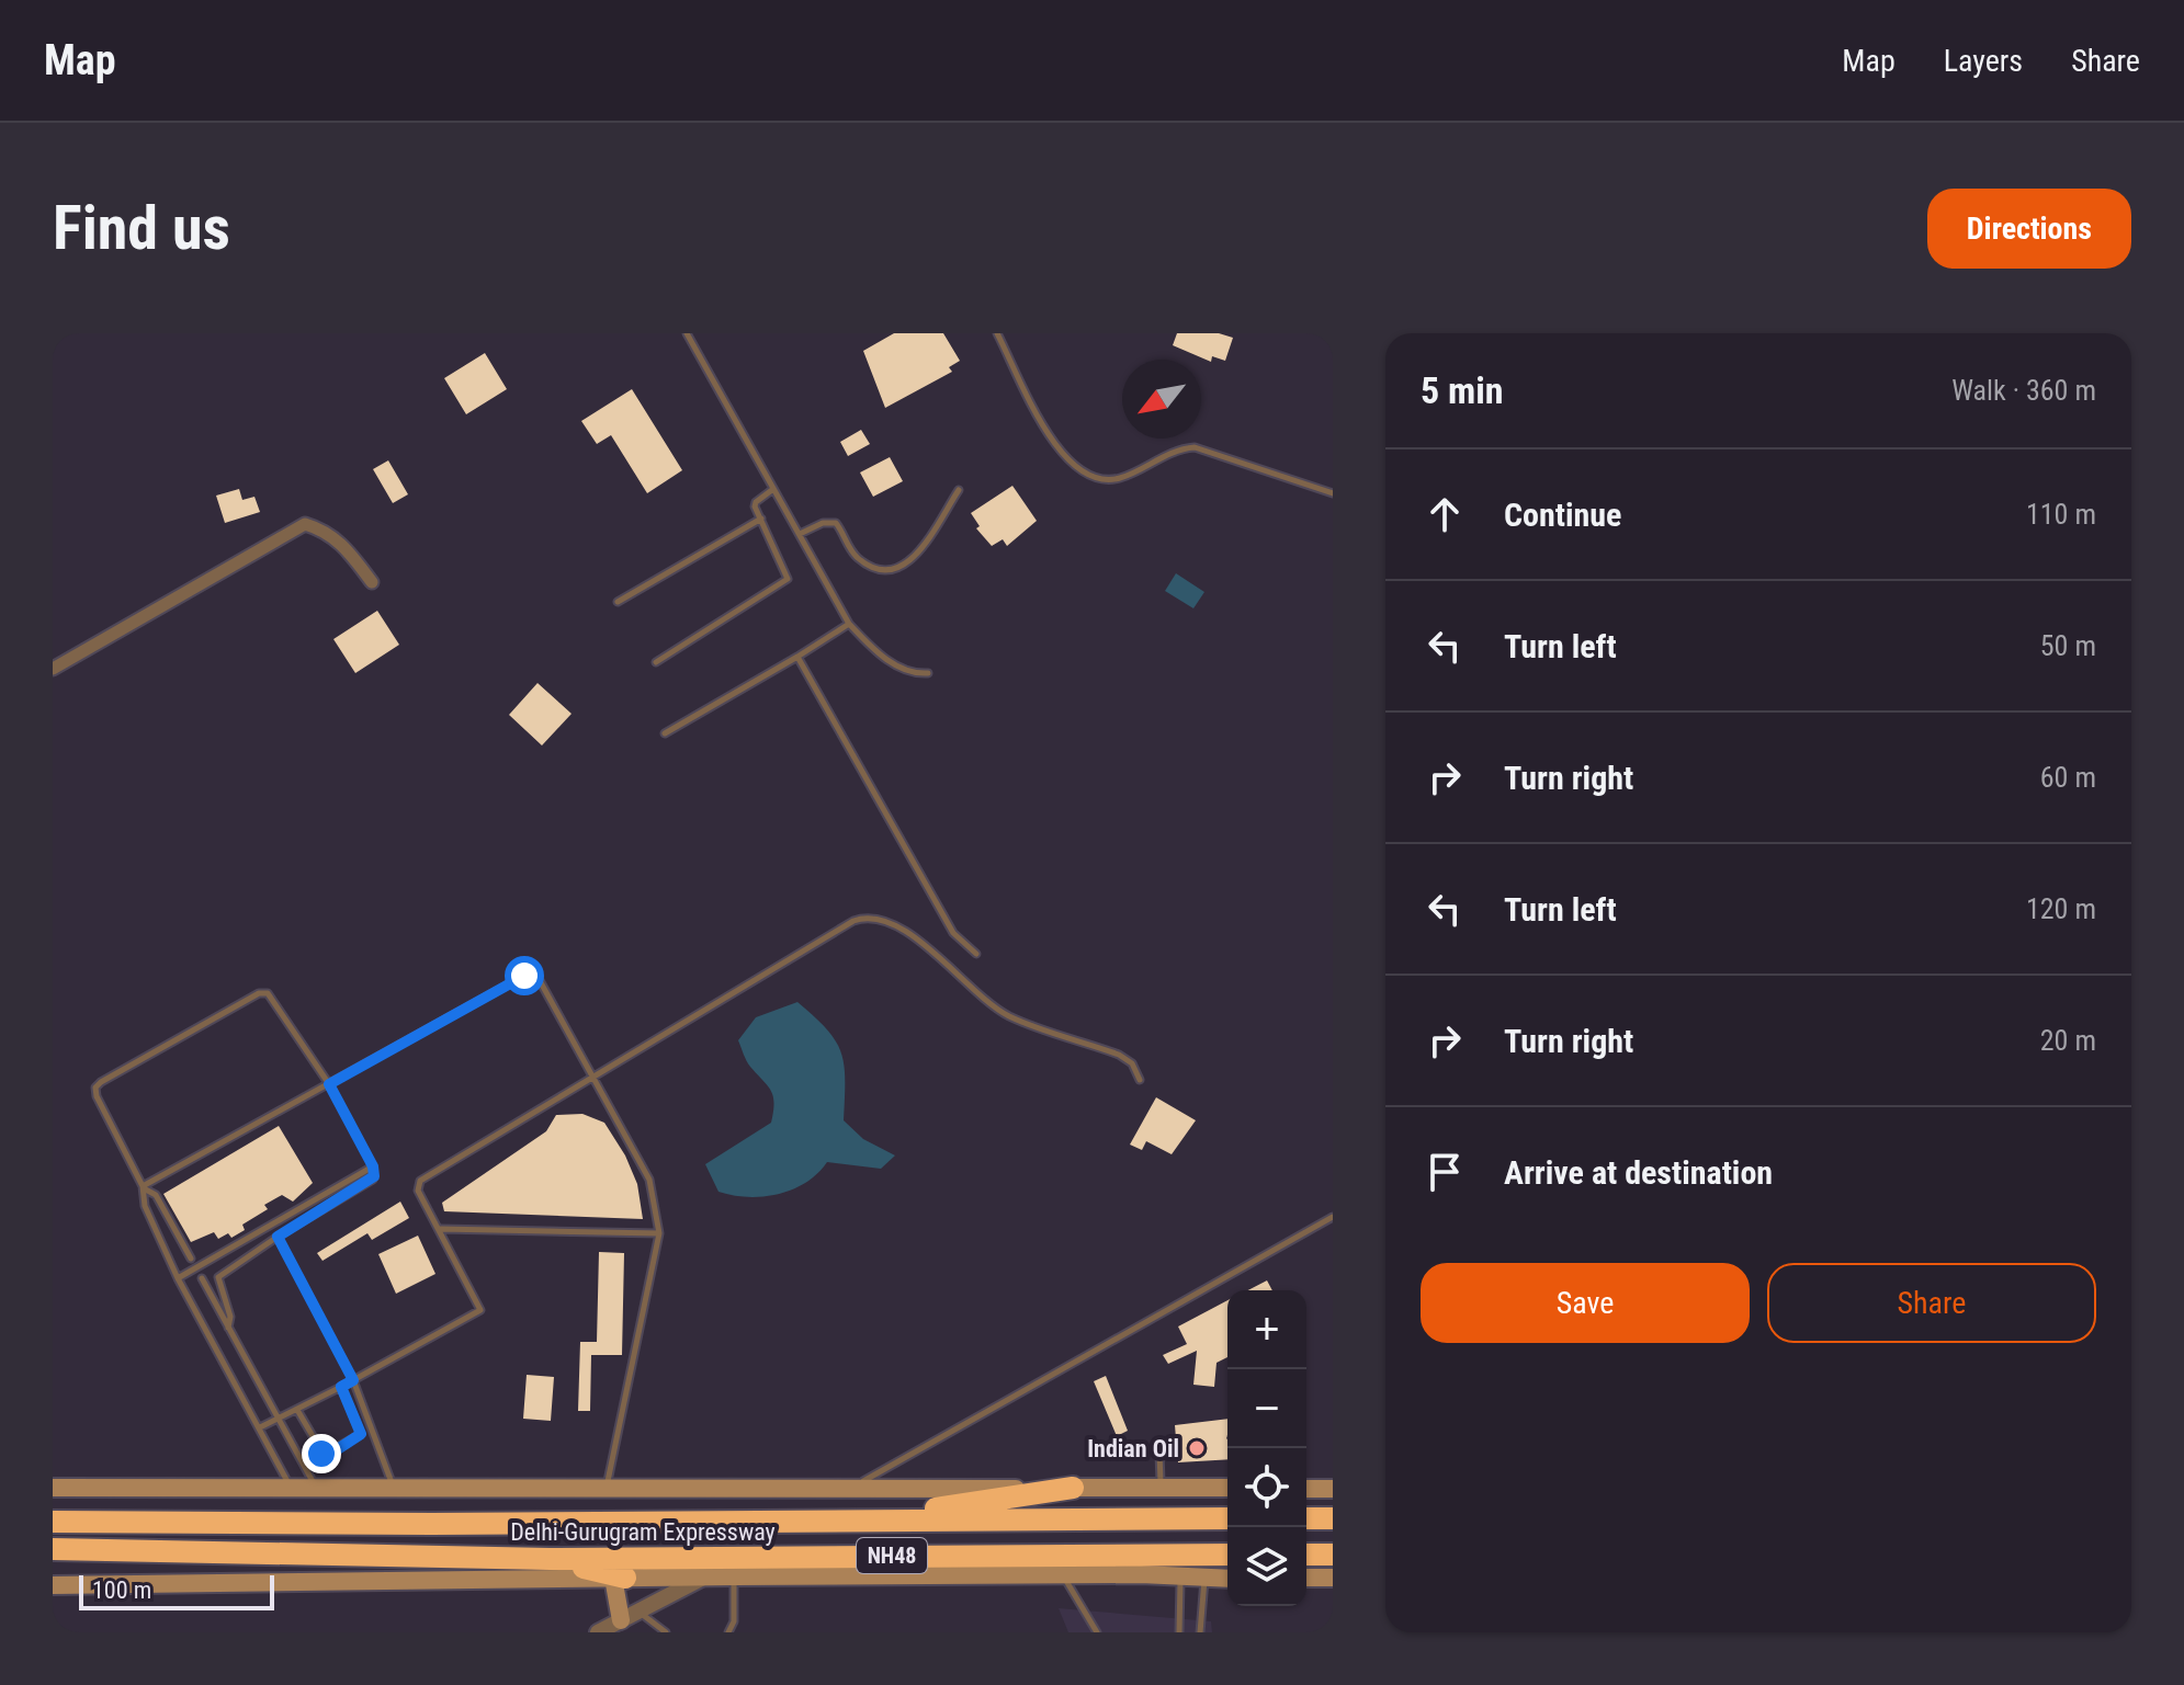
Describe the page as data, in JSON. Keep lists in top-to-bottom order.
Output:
{
  "streets": {
    "highway": ["Delhi-Gurugram Expressway", "NH48"]
  },
  "places": ["Indian Oil"],
  "scale_bar": "100 m",
  "north": "bottom left",
  "page": {
    "header": "Map",
    "nav": ["Map", "Layers", "Share"],
    "buttons": [
      "Directions",
      ["Save", "Share"]
    ],
    "title": "Find us",
    "heading": ["5 min", "Walk · 360 m"],
    "list": [
      ["Continue", "110 m"],
      ["Turn left", "50 m"],
      ["Turn right", "60 m"],
      ["Turn left", "120 m"],
      ["Turn right", "20 m"],
      "Arrive at destination"
    ],
    "map_buttons": ["+", "−"],
    "scale": "100 m"
  }
}
